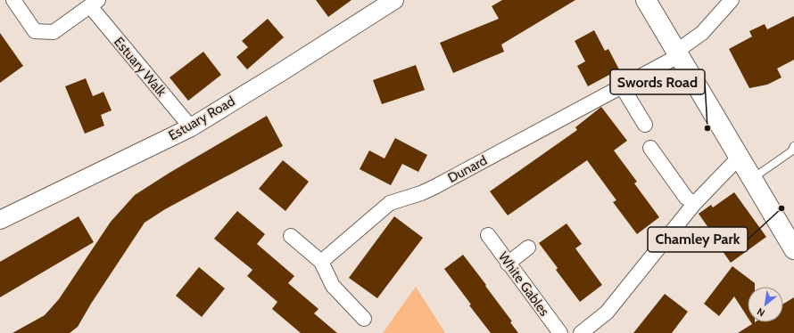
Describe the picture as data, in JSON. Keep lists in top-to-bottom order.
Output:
{
  "streets": {
    "street": [
      "Estuary Walk",
      "Estuary Road",
      "Dunard",
      "White Gables"
    ]
  },
  "crossings": [
    ["Estuary Walk", "Estuary Road"]
  ],
  "places": ["Swords Road", "Chamley Park"],
  "north": "bottom left"
}
